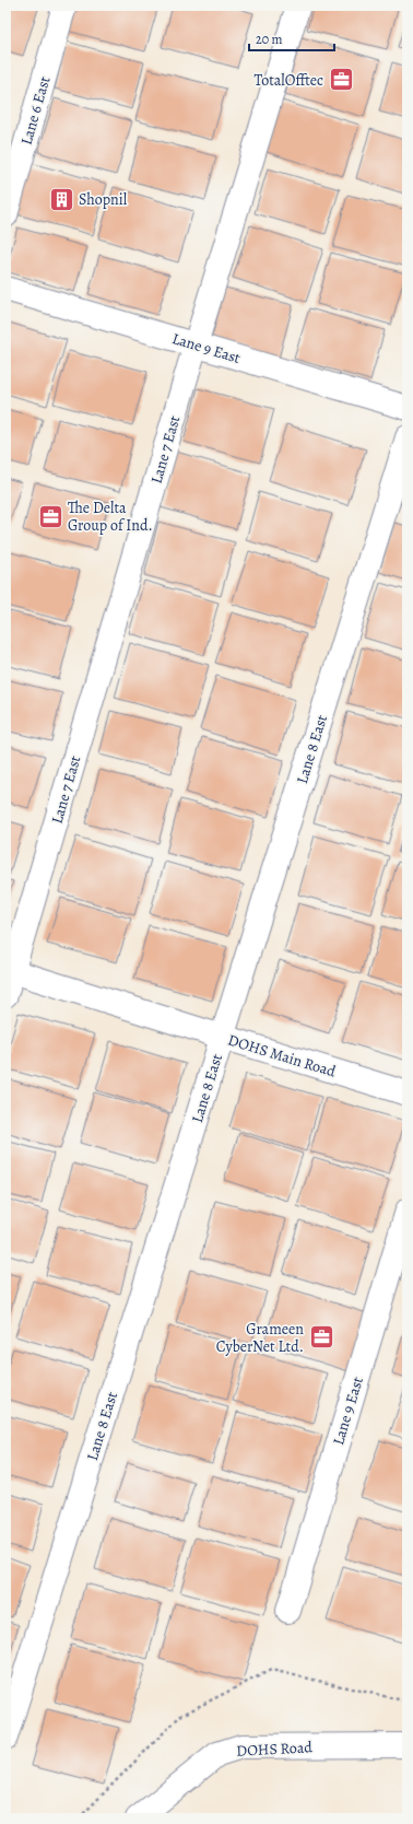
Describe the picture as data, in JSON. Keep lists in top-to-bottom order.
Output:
{
  "streets": {
    "street": [
      "Lane 6 East",
      "Lane 9 East",
      "Lane 7 East",
      "Lane 8 East",
      "DOHS Main Road",
      "DOHS Road"
    ]
  },
  "crossings": [
    ["Lane 9 East", "Lane 7 East"],
    ["Lane 7 East", "DOHS Main Road"],
    ["Lane 8 East", "DOHS Main Road"]
  ],
  "places": {
    "office": ["TotalOfftec", "The Delta Group of Ind.", "Grameen CyberNet Ltd."],
    "building": ["Shopnil"]
  },
  "scale_bar": "20 m"
}
